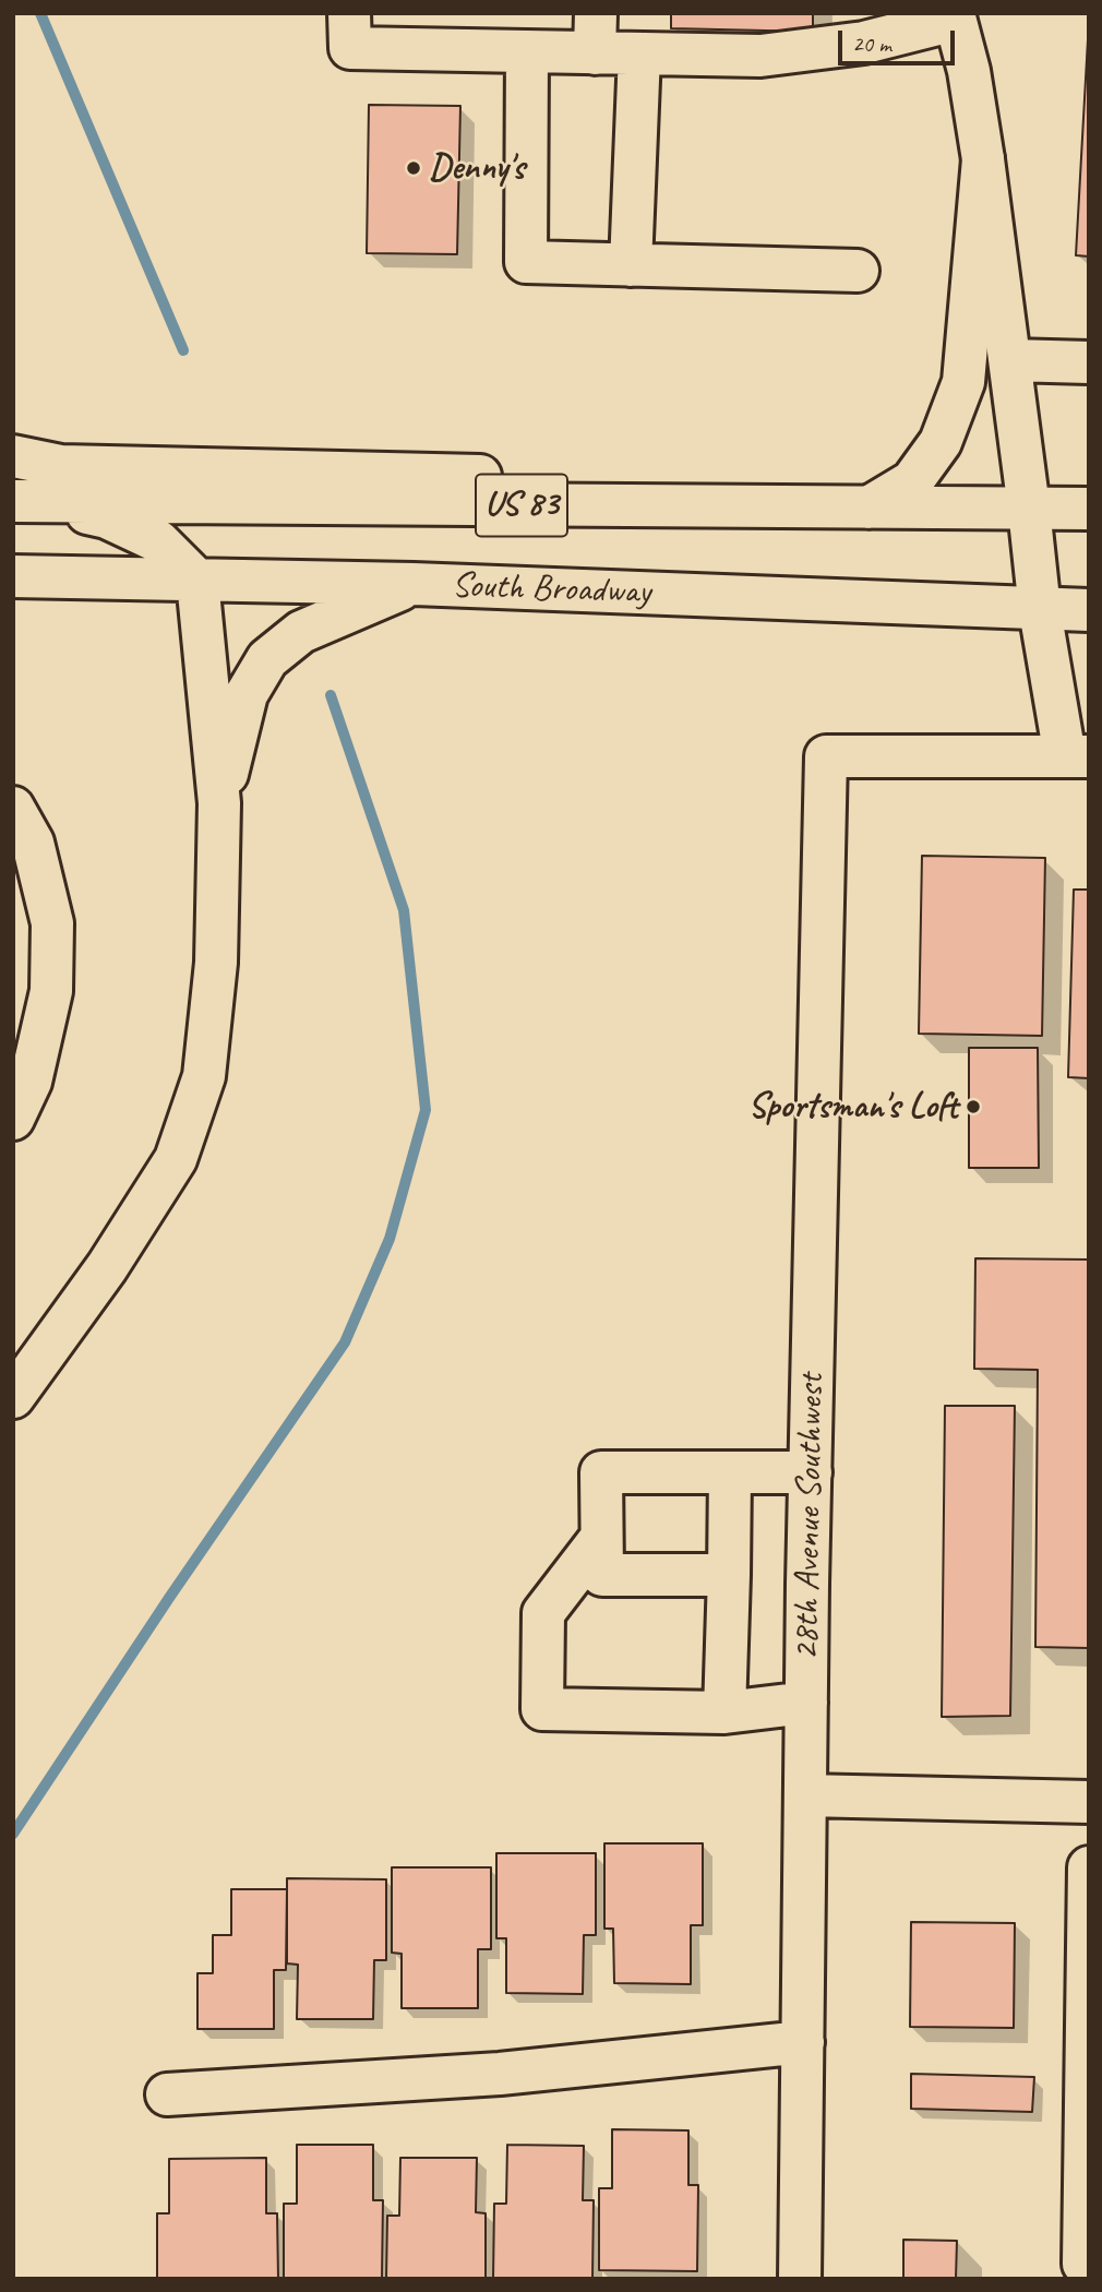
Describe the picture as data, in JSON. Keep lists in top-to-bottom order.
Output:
{
  "streets": {
    "main road": ["US 83", "South Broadway", "28th Avenue Southwest"]
  },
  "places": ["Denny's", "Sportsman's Loft"],
  "scale_bar": "20 m"
}
